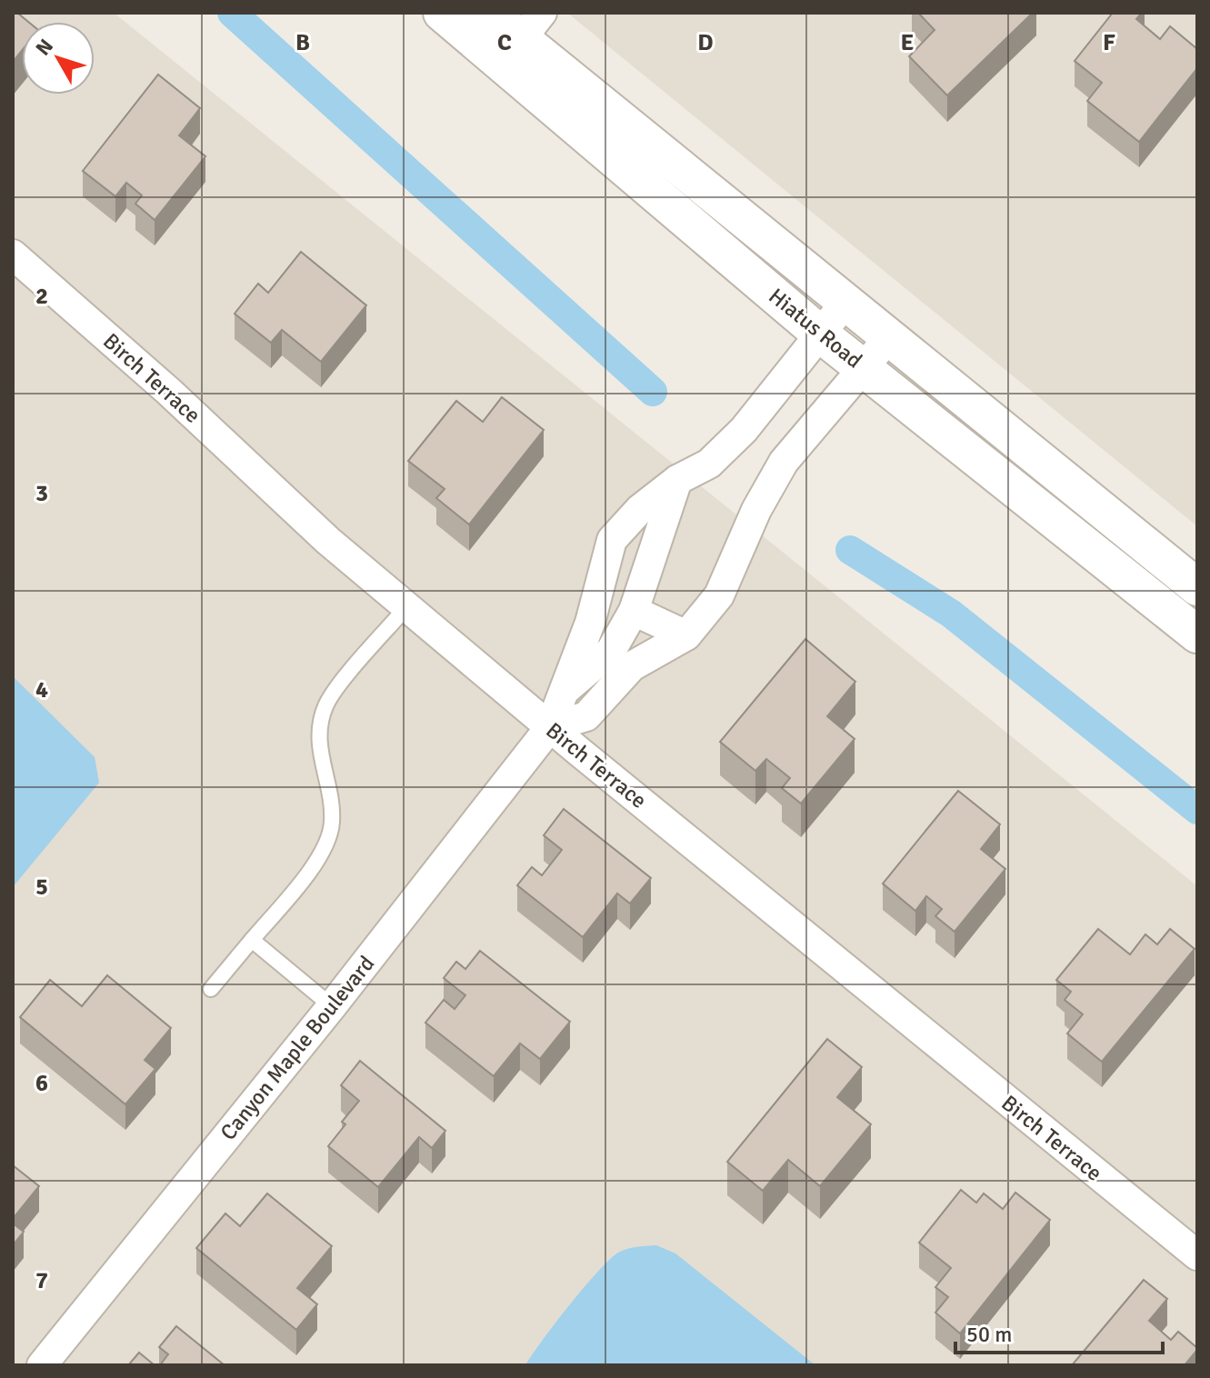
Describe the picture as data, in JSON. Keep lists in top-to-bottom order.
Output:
{
  "streets": {
    "street": ["Hiatus Road", "Birch Terrace", "Canyon Maple Boulevard"]
  },
  "crossings": [
    ["Hiatus Road", "Canyon Maple Boulevard"],
    ["Birch Terrace", "Canyon Maple Boulevard"]
  ],
  "scale_bar": "50 m",
  "north": "top left",
  "grid": {
    "columns": [
      "B",
      "C",
      "D",
      "E",
      "F"
    ],
    "rows": [
      "2",
      "3",
      "4",
      "5",
      "6",
      "7"
    ]
  }
}
